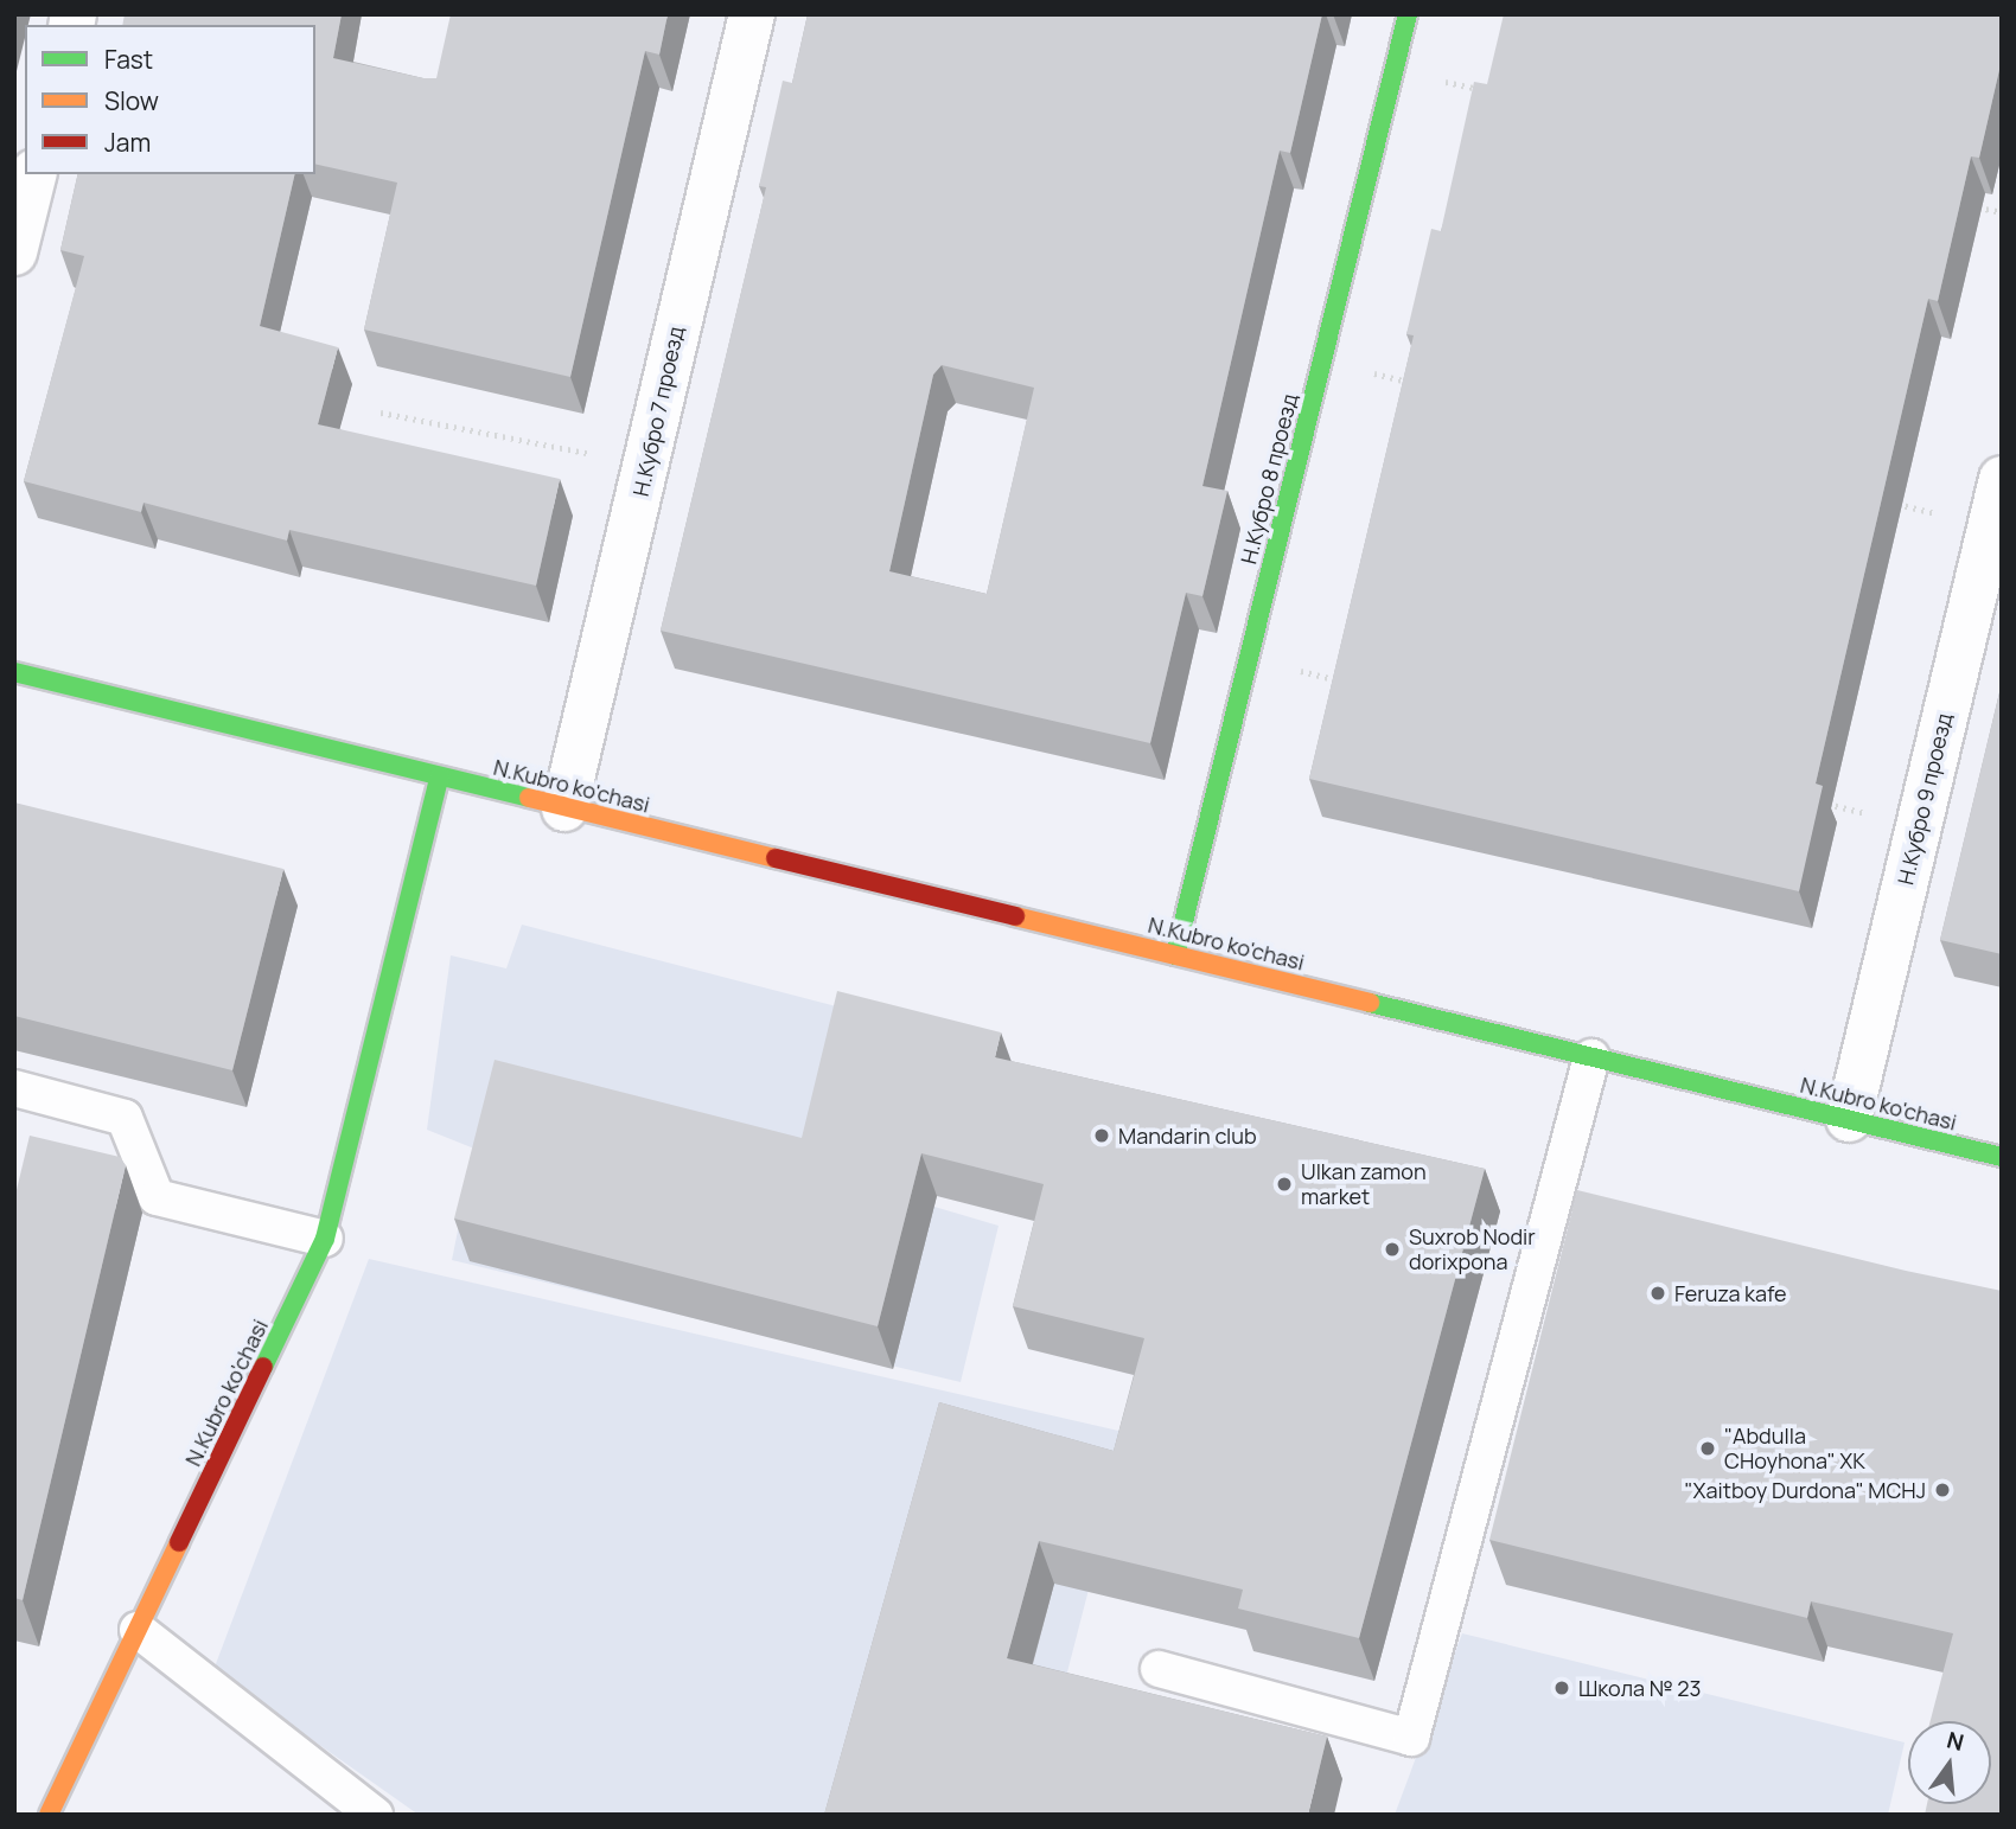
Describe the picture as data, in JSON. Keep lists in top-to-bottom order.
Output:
{
  "streets": {
    "street": [
      "Н.Кубро 7 проезд",
      "Н.Кубро 8 проезд",
      "N.Kubro ko'chasi",
      "Н.Кубро 9 проезд"
    ]
  },
  "crossings": [
    ["Н.Кубро 7 проезд", "N.Kubro ko'chasi"],
    ["Н.Кубро 8 проезд", "N.Kubro ko'chasi"],
    ["N.Kubro ko'chasi", "Н.Кубро 9 проезд"]
  ],
  "places": [
    "Mandarin club",
    "Ulkan zamon market",
    "Suxrob Nodir dorixpona",
    "Feruza kafe",
    "\"Abdulla CHoyhona\" XK",
    "\"Xaitboy Durdona\" MCHJ",
    "Школа № 23"
  ],
  "legend": ["Fast", "Slow", "Jam"],
  "north": "top"
}
